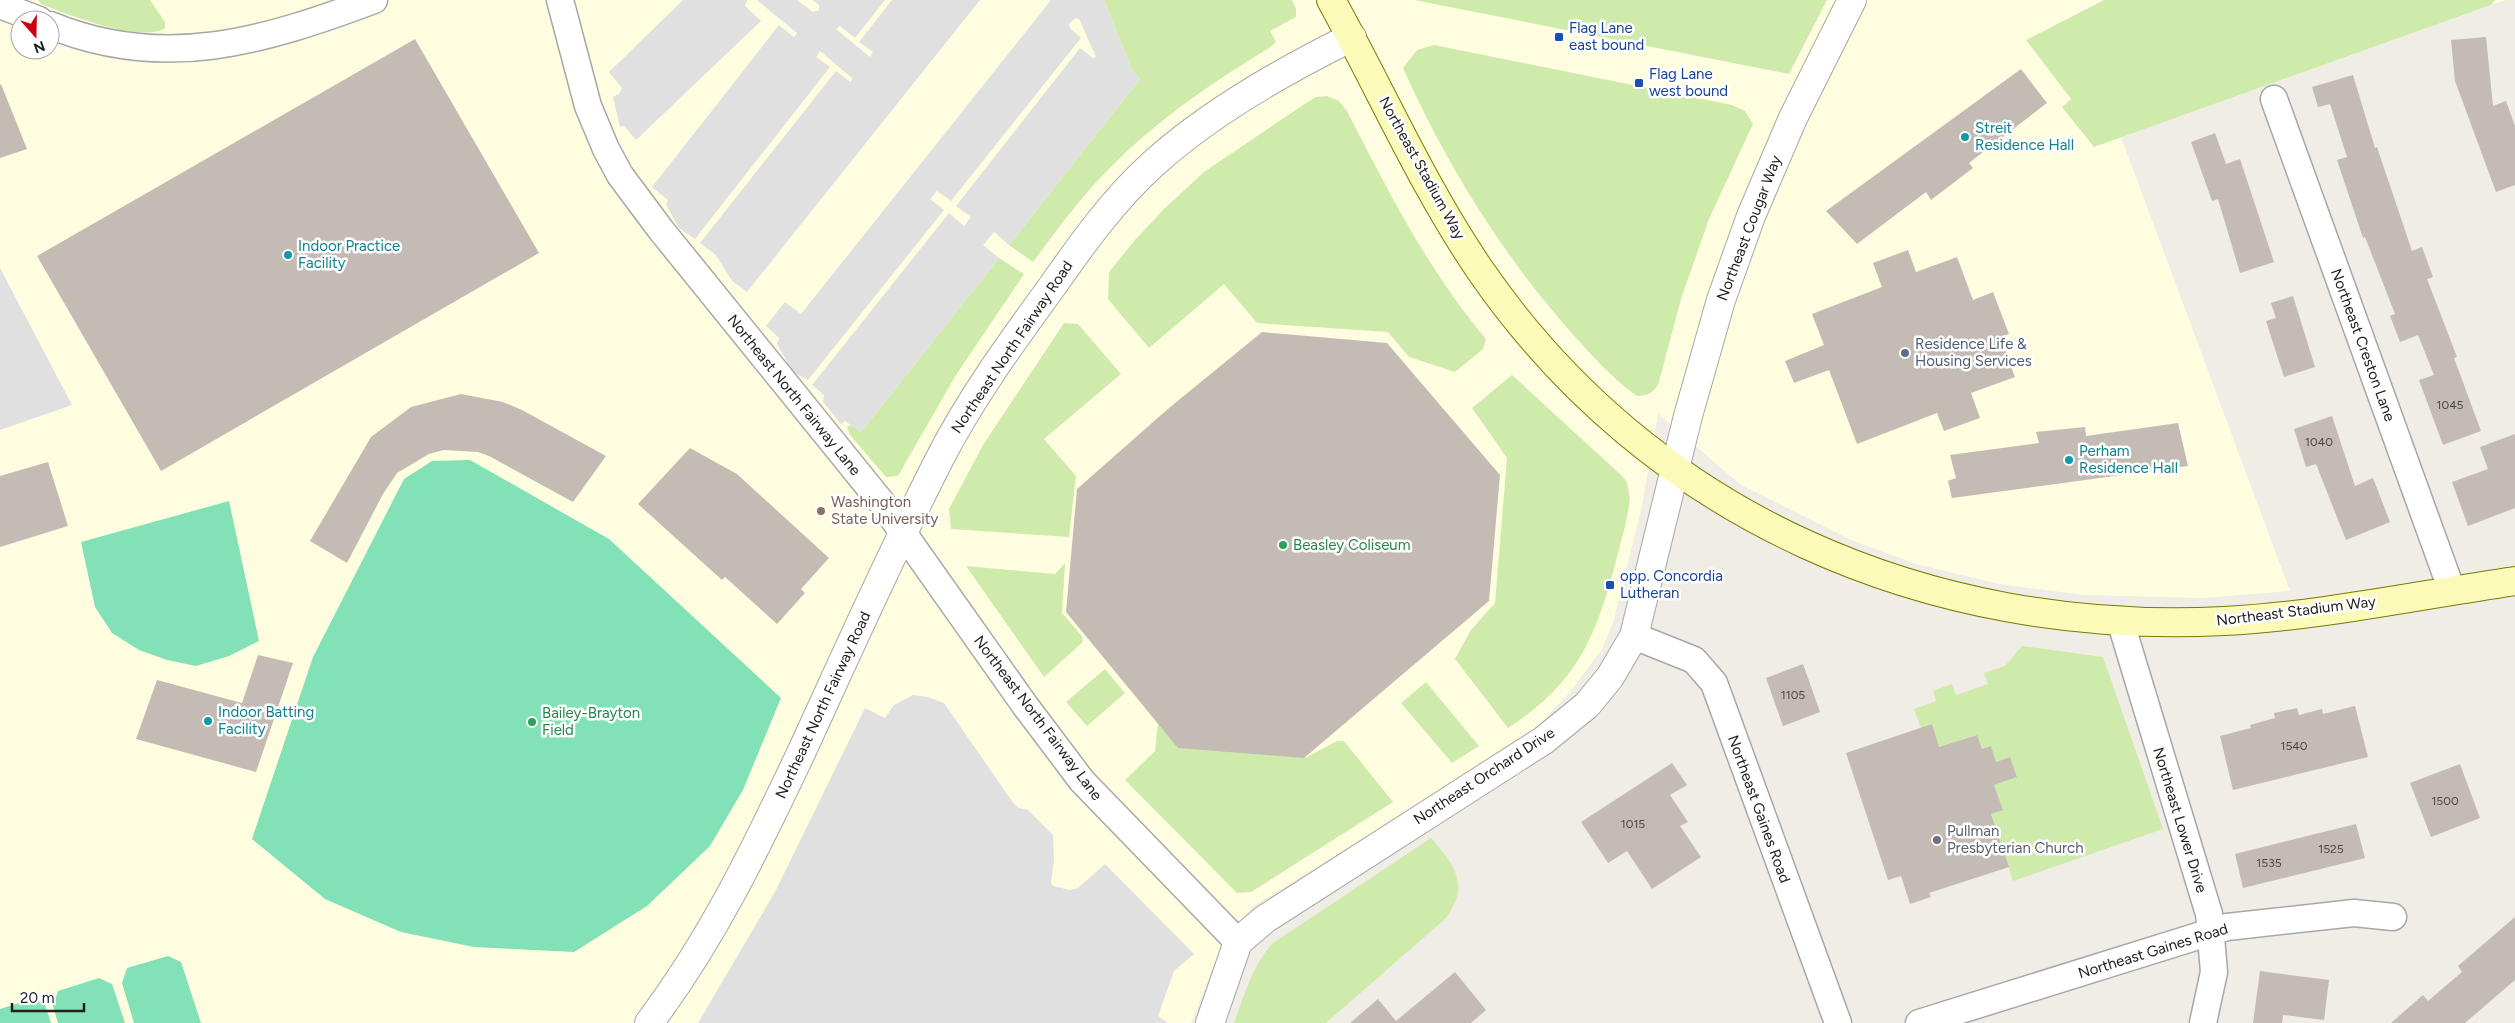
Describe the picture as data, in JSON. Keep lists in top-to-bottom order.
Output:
{
  "streets": {
    "main road": ["Northeast Stadium Way"],
    "street": [
      "Northeast Cougar Way",
      "Northeast Creston Lane",
      "Northeast North Fairway Road",
      "Northeast North Fairway Lane",
      "Northeast Orchard Drive",
      "Northeast Gaines Road",
      "Northeast Lower Drive"
    ]
  },
  "crossings": [
    ["Northeast Stadium Way", "Northeast Cougar Way"],
    ["Northeast Stadium Way", "Northeast Creston Lane"],
    ["Northeast Stadium Way", "Northeast North Fairway Road"],
    ["Northeast Stadium Way", "Northeast Orchard Drive"],
    ["Northeast Stadium Way", "Northeast Lower Drive"],
    ["Northeast Cougar Way", "Northeast Orchard Drive"],
    ["Northeast North Fairway Road", "Northeast North Fairway Lane"],
    ["Northeast North Fairway Lane", "Northeast Orchard Drive"],
    ["Northeast Orchard Drive", "Northeast Gaines Road"],
    ["Northeast Gaines Road", "Northeast Lower Drive"]
  ],
  "places": {
    "transit": ["Flag Lane east bound", "Flag Lane west bound", "opp. Concordia Lutheran"],
    "other": [
      "Streit Residence Hall",
      "Indoor Practice Facility",
      "Residence Life & Housing Services",
      "Perham Residence Hall",
      "Washington State University",
      "Beasley Coliseum",
      "Indoor Batting Facility",
      "Bailey-Brayton Field",
      "Pullman Presbyterian Church"
    ]
  },
  "house_numbers": [
    "1045",
    "1040",
    "1105",
    "1540",
    "1500",
    "1015",
    "1525",
    "1535"
  ],
  "scale_bar": "20 m",
  "north": "bottom"
}
